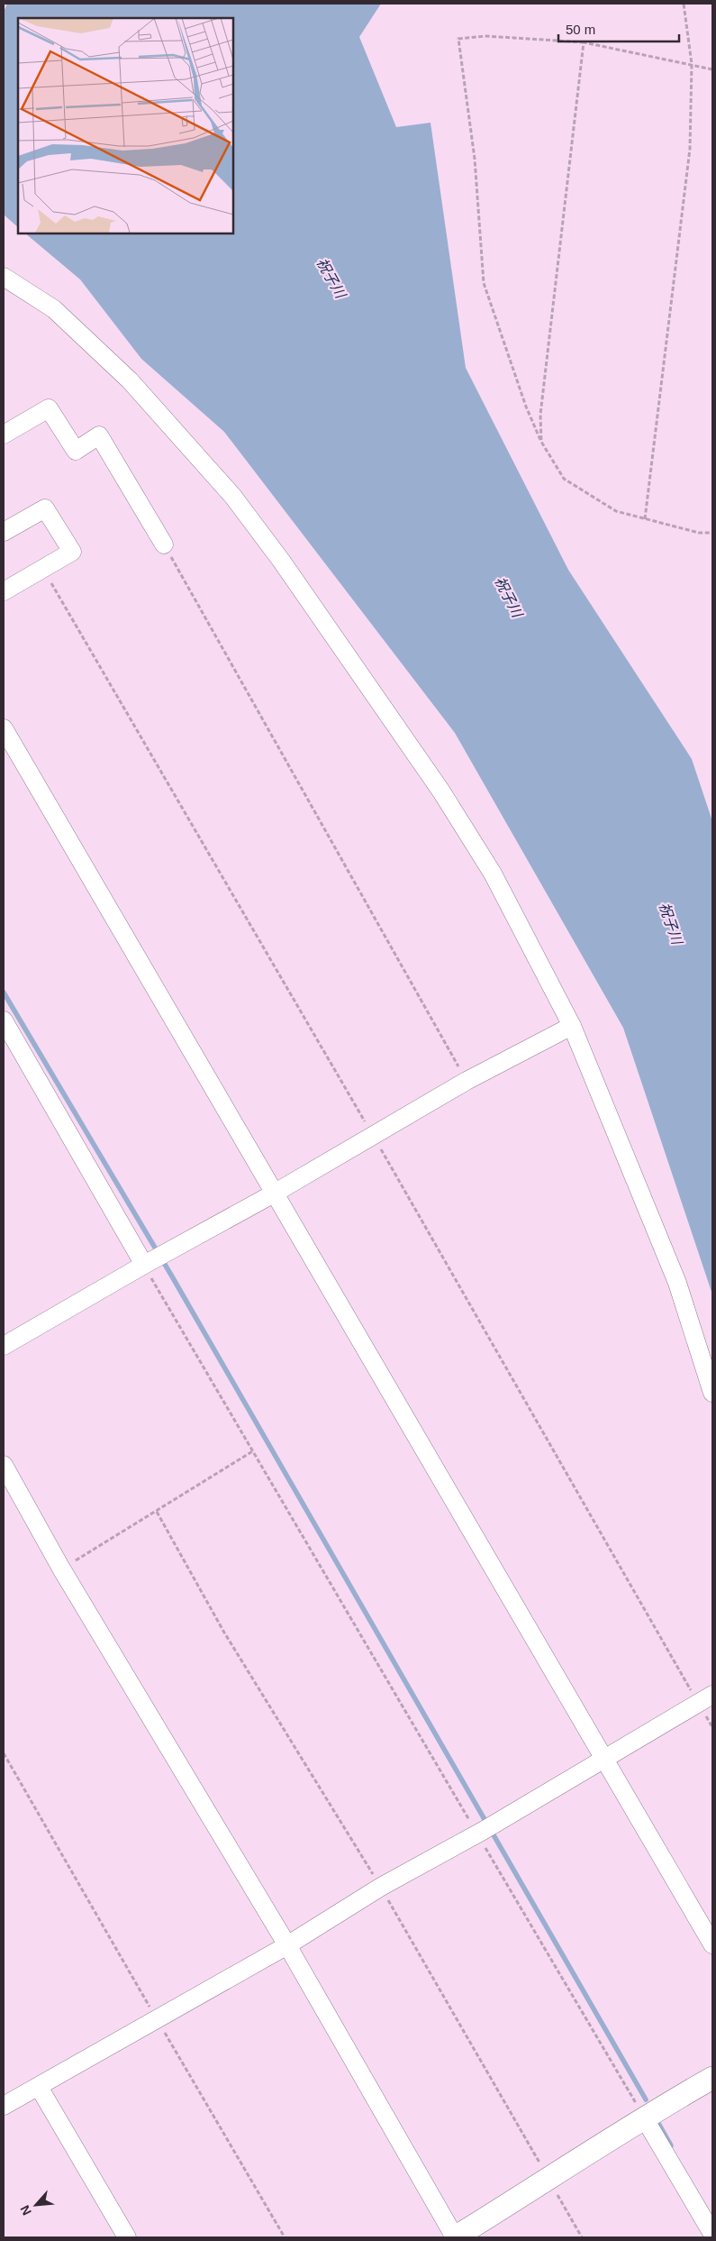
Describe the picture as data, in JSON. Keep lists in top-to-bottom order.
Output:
{
  "water": ["祝子川"],
  "scale_bar": "50 m",
  "north": "bottom left"
}
